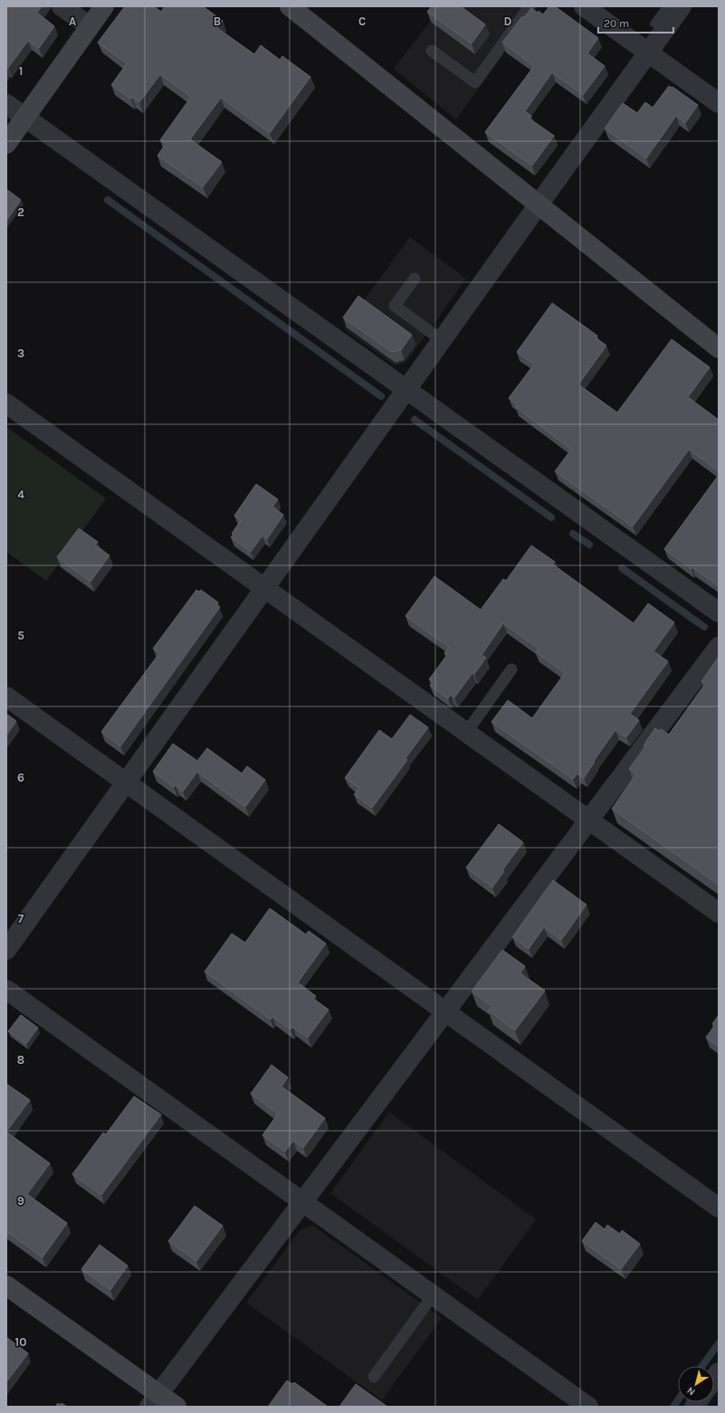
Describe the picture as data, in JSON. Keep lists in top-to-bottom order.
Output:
{
  "scale_bar": "20 m",
  "north": "bottom left",
  "grid": {
    "columns": [
      "A",
      "B",
      "C",
      "D"
    ],
    "rows": [
      "1",
      "2",
      "3",
      "4",
      "5",
      "6",
      "7",
      "8",
      "9",
      "10"
    ]
  }
}
